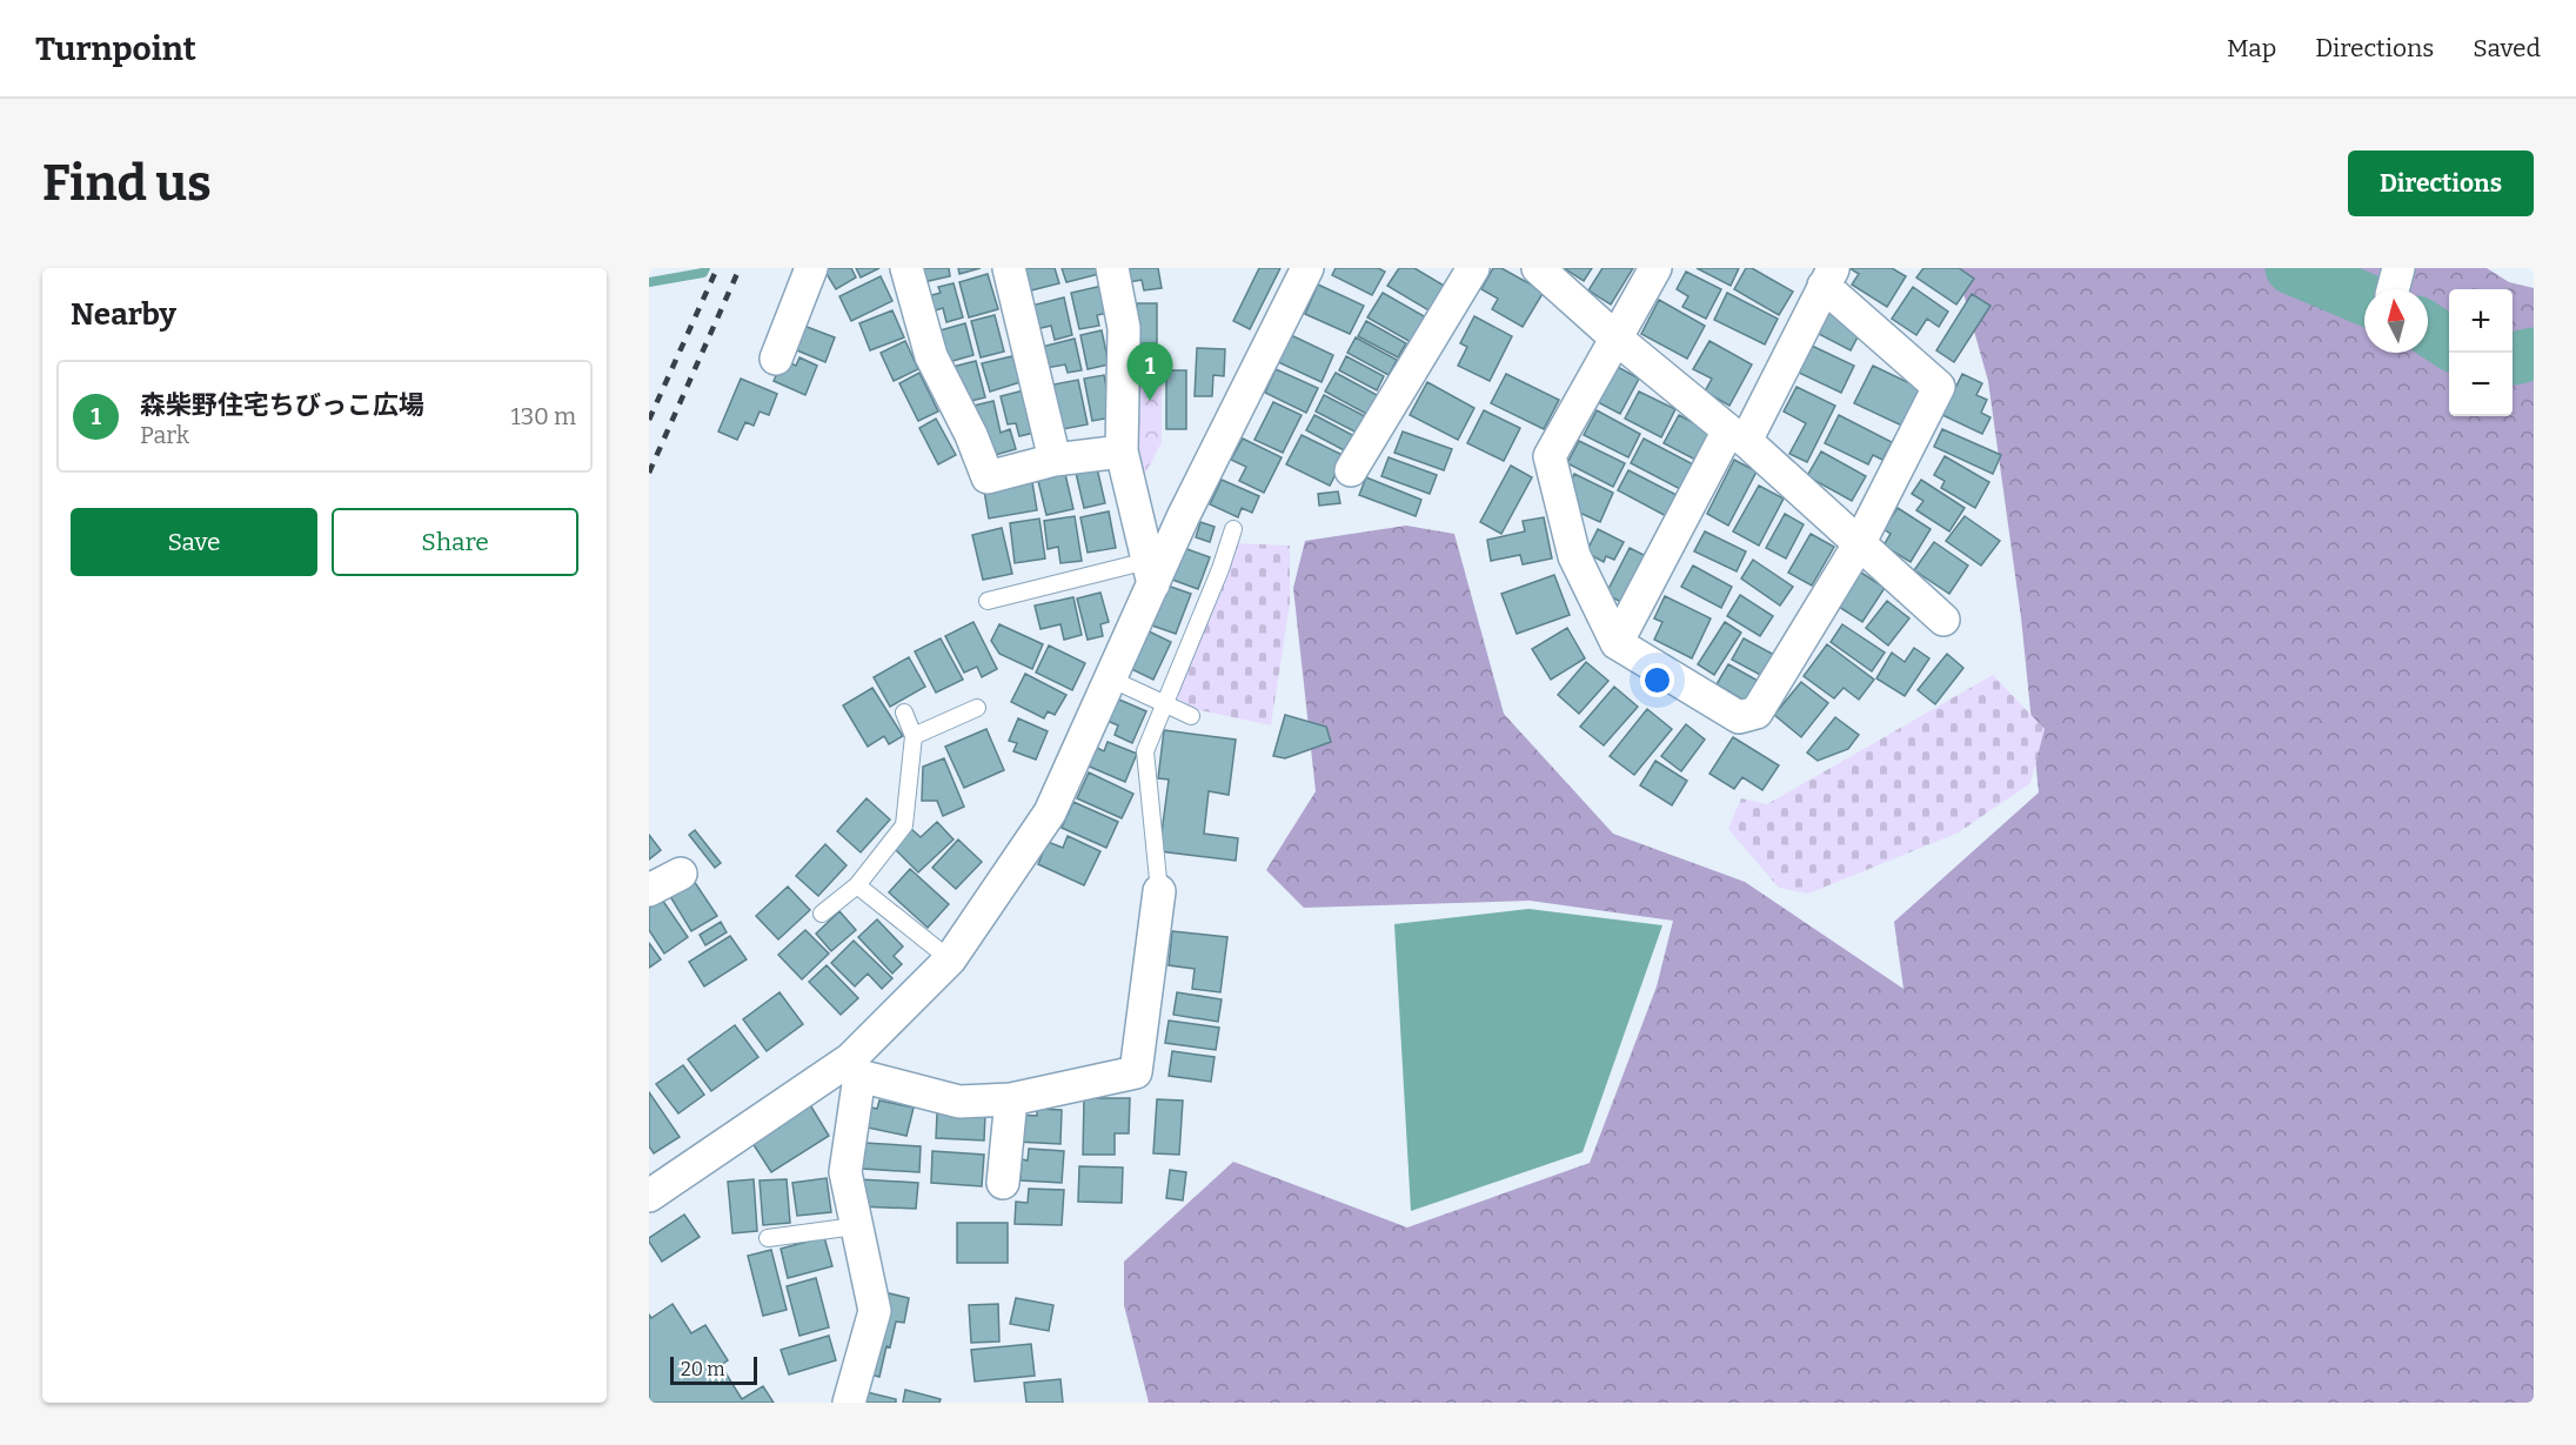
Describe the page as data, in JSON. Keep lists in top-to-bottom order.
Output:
{
  "scale_bar": "20 m",
  "north": "top",
  "page": {
    "header": "Turnpoint",
    "nav": ["Map", "Directions", "Saved"],
    "buttons": [
      "Directions",
      ["Save", "Share"]
    ],
    "title": "Find us",
    "heading": "Nearby",
    "map_buttons": ["+", "−"],
    "pins": "1",
    "list": [
      {
        "mark": "1",
        "name": "森柴野住宅ちびっこ広場",
        "note": "Park",
        "value": "130 m"
      }
    ],
    "scale": "20 m"
  }
}
